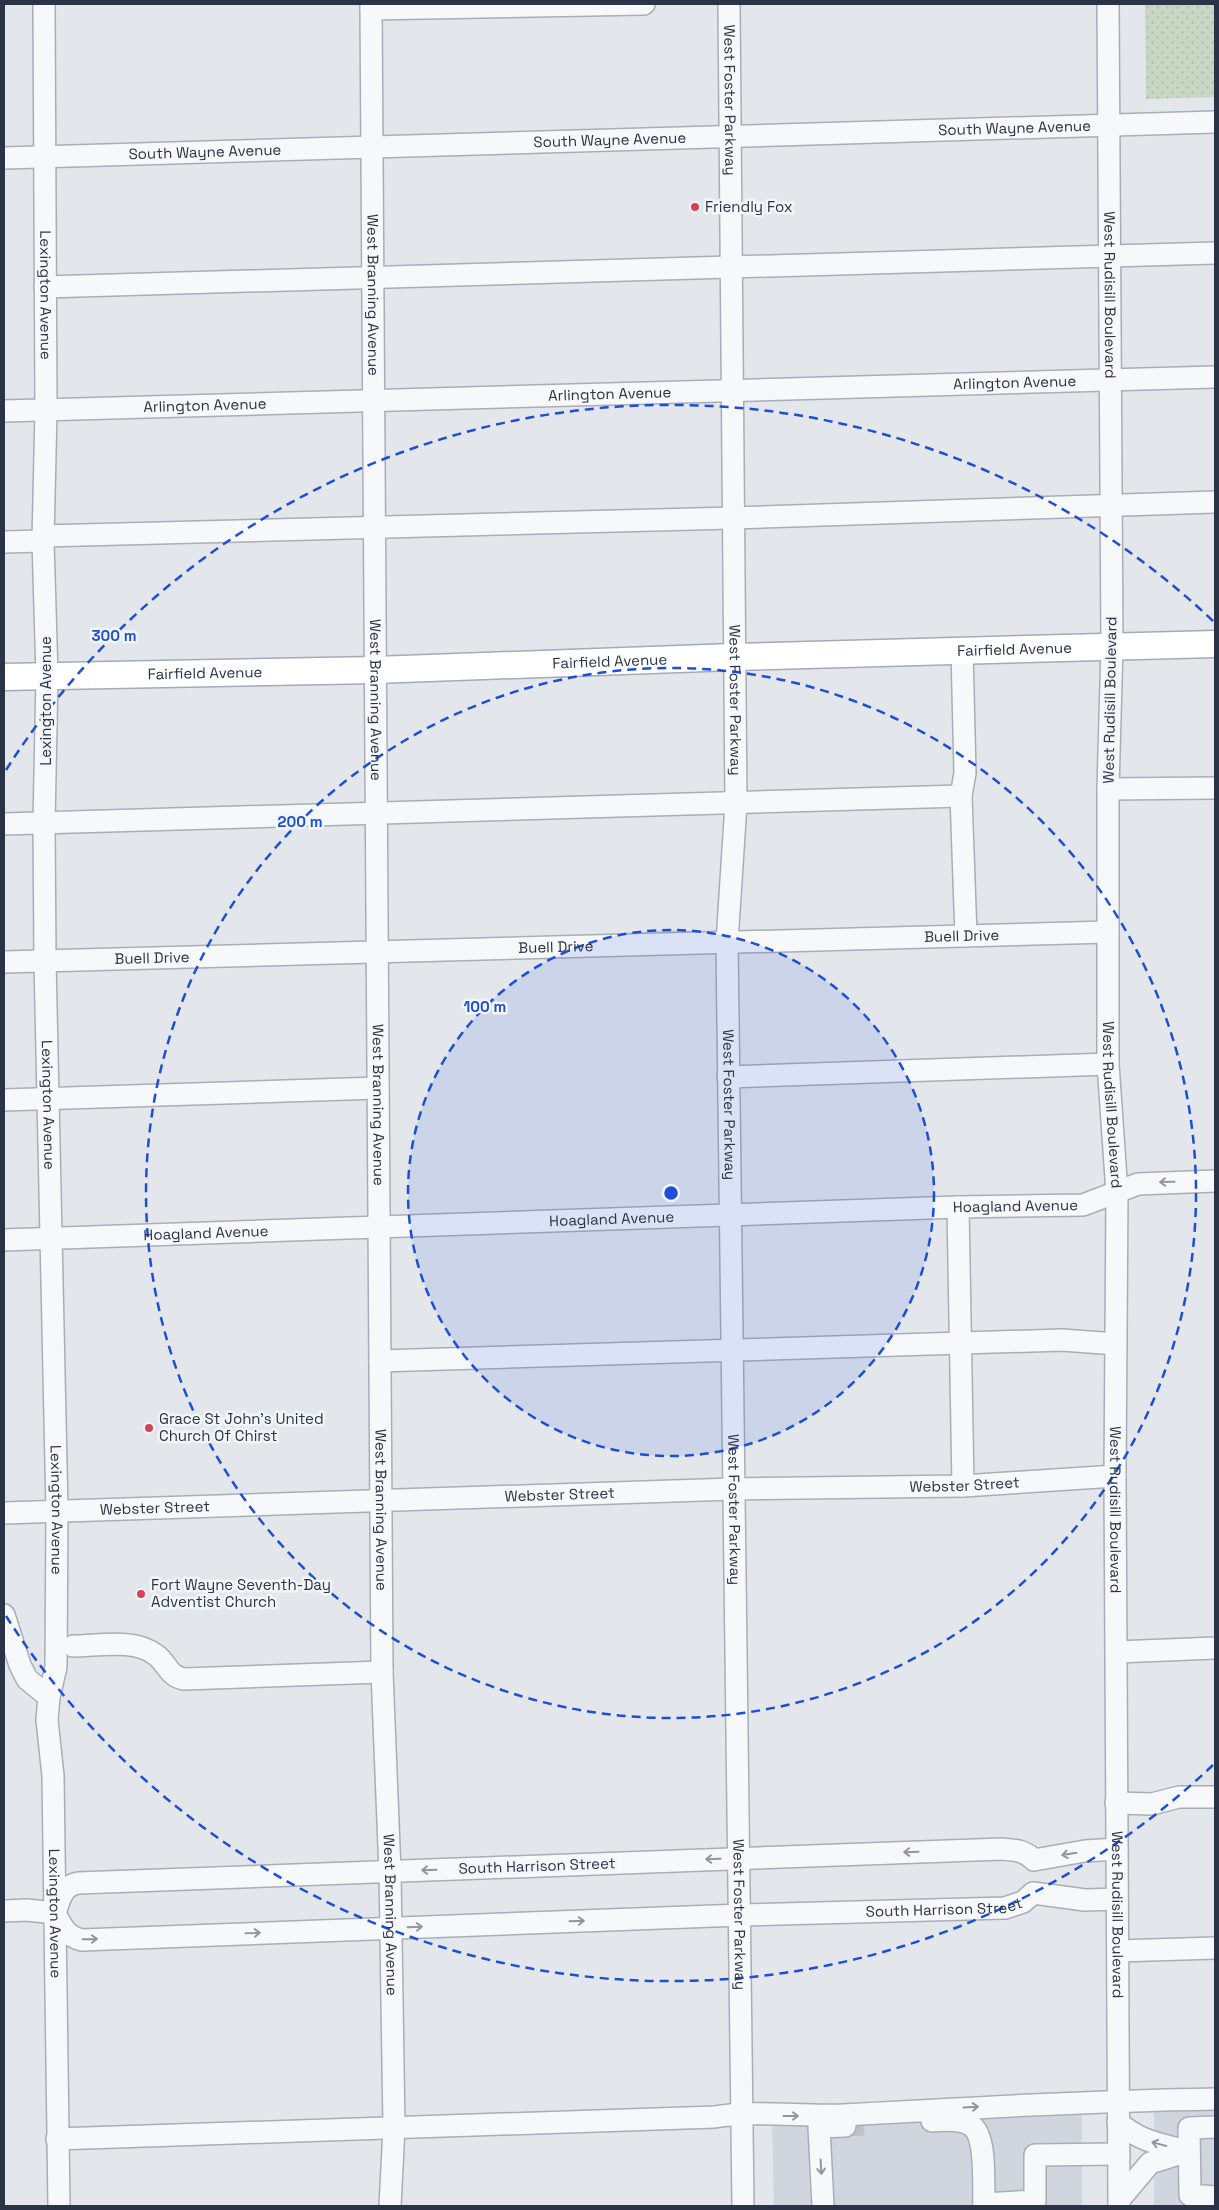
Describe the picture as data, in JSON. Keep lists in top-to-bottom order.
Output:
{
  "streets": {
    "main road": ["Fairfield Avenue"],
    "street": [
      "West Foster Parkway",
      "South Wayne Avenue",
      "West Branning Avenue",
      "West Rudisill Boulevard",
      "Lexington Avenue",
      "Arlington Avenue",
      "Buell Drive",
      "Hoagland Avenue",
      "Webster Street",
      "South Harrison Street"
    ]
  },
  "crossings": [
    ["West Foster Parkway", "South Wayne Avenue"],
    ["West Foster Parkway", "Arlington Avenue"],
    ["West Foster Parkway", "Fairfield Avenue"],
    ["West Foster Parkway", "Buell Drive"],
    ["West Foster Parkway", "Hoagland Avenue"],
    ["West Foster Parkway", "Webster Street"],
    ["West Foster Parkway", "South Harrison Street"],
    ["South Wayne Avenue", "West Branning Avenue"],
    ["South Wayne Avenue", "West Rudisill Boulevard"],
    ["South Wayne Avenue", "Lexington Avenue"],
    ["West Branning Avenue", "Arlington Avenue"],
    ["West Branning Avenue", "Fairfield Avenue"],
    ["West Branning Avenue", "Buell Drive"],
    ["West Branning Avenue", "Hoagland Avenue"],
    ["West Branning Avenue", "Webster Street"],
    ["West Branning Avenue", "South Harrison Street"],
    ["West Rudisill Boulevard", "Arlington Avenue"],
    ["West Rudisill Boulevard", "Fairfield Avenue"],
    ["West Rudisill Boulevard", "Buell Drive"],
    ["West Rudisill Boulevard", "Hoagland Avenue"],
    ["West Rudisill Boulevard", "Webster Street"],
    ["West Rudisill Boulevard", "South Harrison Street"],
    ["Lexington Avenue", "Arlington Avenue"],
    ["Lexington Avenue", "Fairfield Avenue"],
    ["Lexington Avenue", "Buell Drive"],
    ["Lexington Avenue", "Hoagland Avenue"],
    ["Lexington Avenue", "Webster Street"],
    ["Lexington Avenue", "South Harrison Street"]
  ],
  "places": ["Friendly Fox", "Grace St John's United Church Of Chirst", "Fort Wayne Seventh-Day Adventist Church"],
  "rings": ["300 m", "200 m", "100 m"]
}
